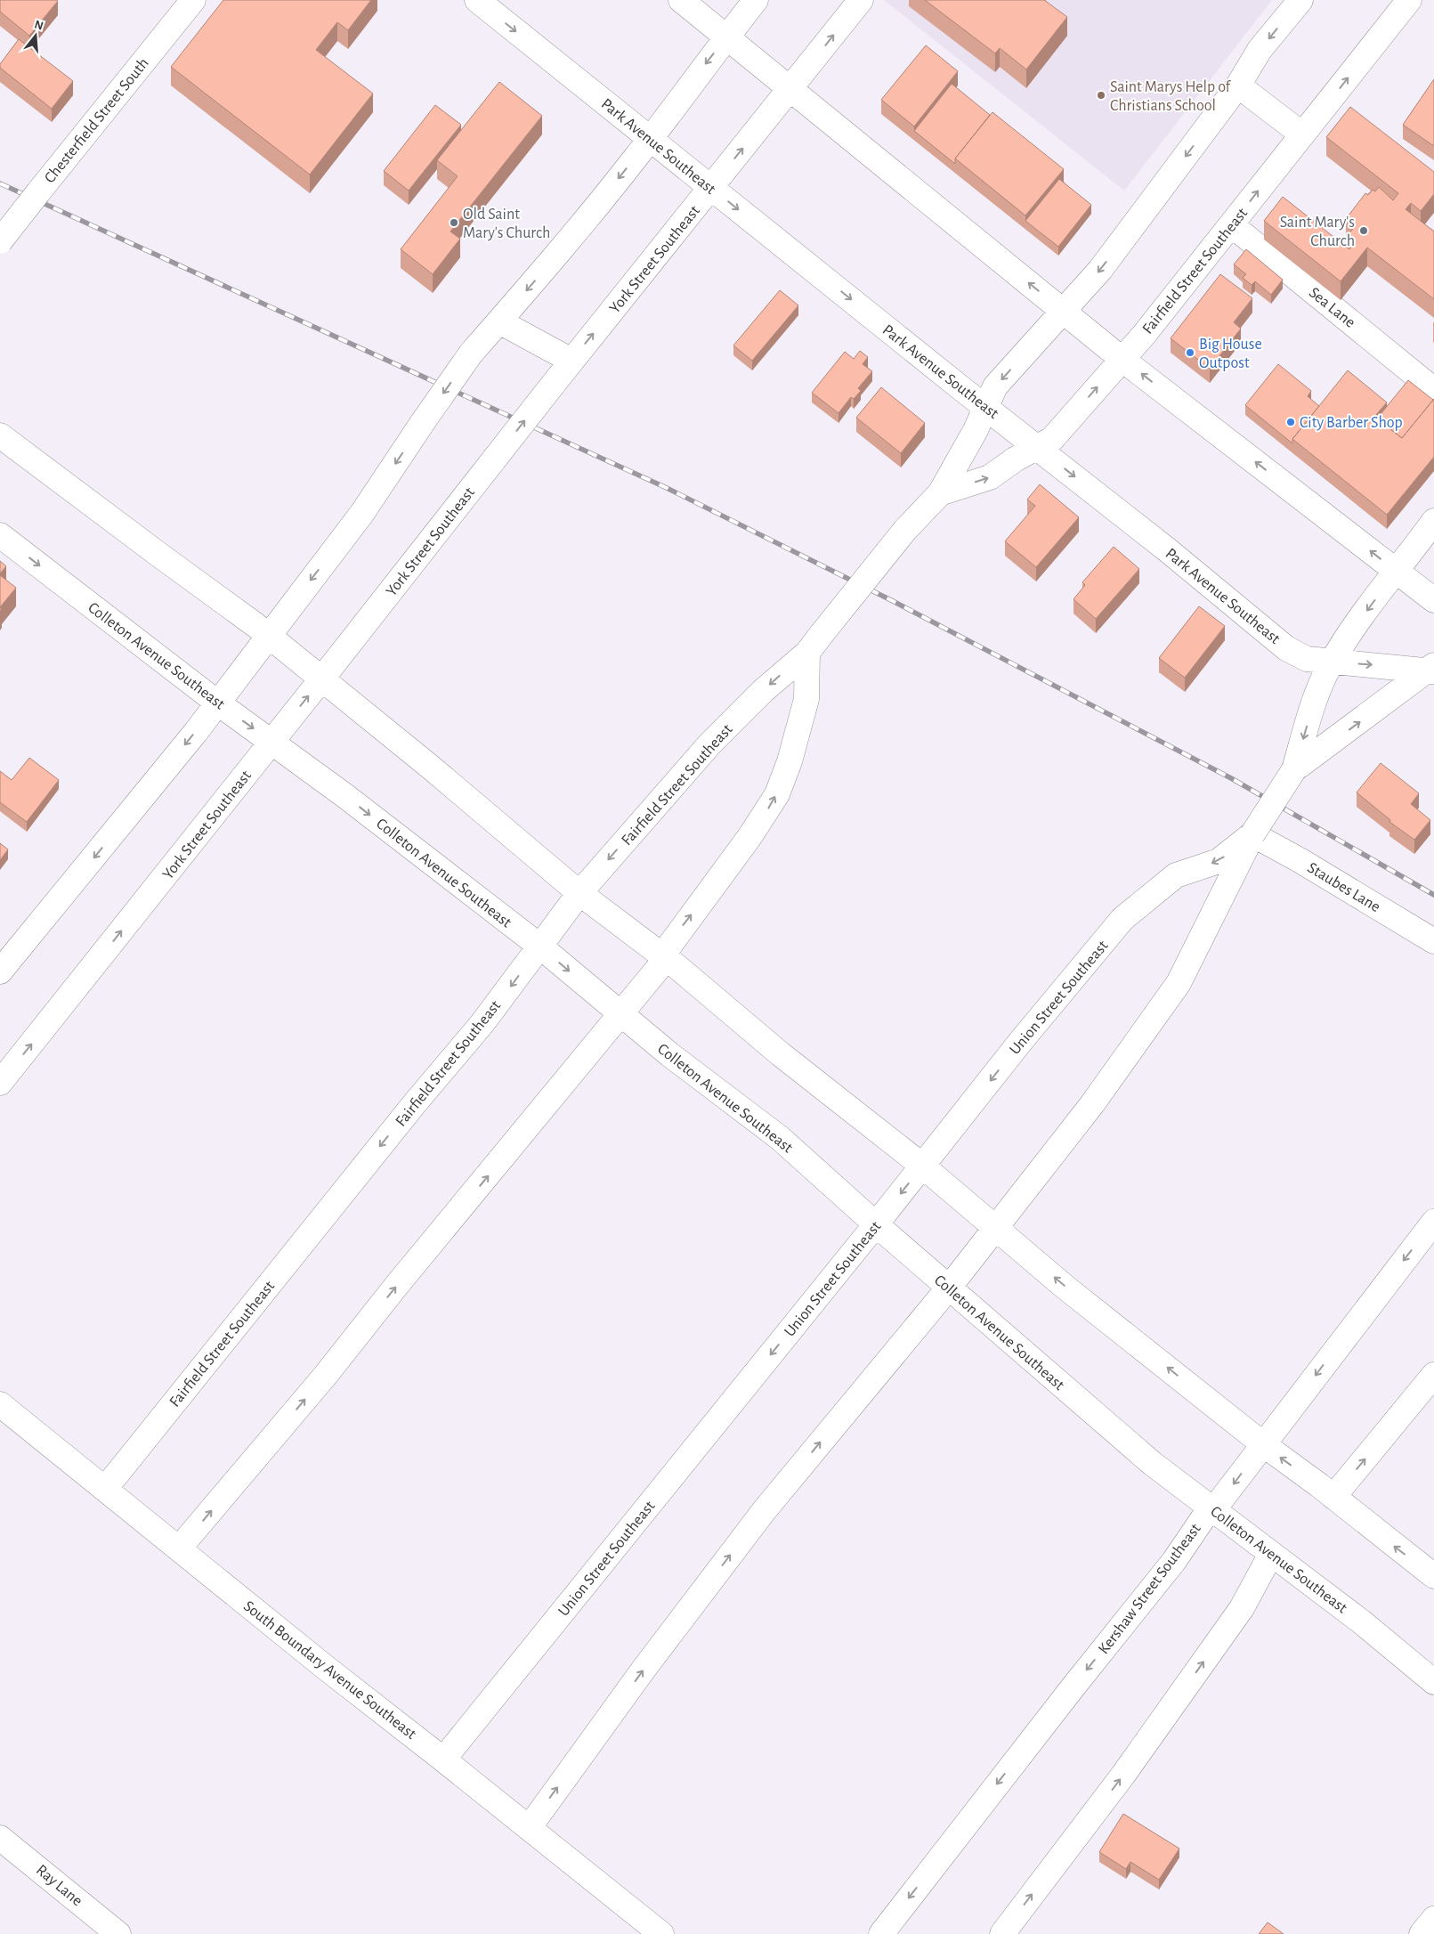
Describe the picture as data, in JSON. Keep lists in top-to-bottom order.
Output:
{
  "streets": {
    "street": [
      "Chesterfield Street South",
      "Park Avenue Southeast",
      "York Street Southeast",
      "Fairfield Street Southeast",
      "Sea Lane",
      "Colleton Avenue Southeast",
      "Staubes Lane",
      "Union Street Southeast",
      "Kershaw Street Southeast",
      "South Boundary Avenue Southeast",
      "Ray Lane"
    ]
  },
  "crossings": [
    ["Park Avenue Southeast", "York Street Southeast"],
    ["Park Avenue Southeast", "Fairfield Street Southeast"],
    ["Park Avenue Southeast", "Union Street Southeast"],
    ["York Street Southeast", "Colleton Avenue Southeast"],
    ["Fairfield Street Southeast", "Sea Lane"],
    ["Fairfield Street Southeast", "Colleton Avenue Southeast"],
    ["Fairfield Street Southeast", "South Boundary Avenue Southeast"],
    ["Colleton Avenue Southeast", "Union Street Southeast"],
    ["Colleton Avenue Southeast", "Kershaw Street Southeast"],
    ["Staubes Lane", "Union Street Southeast"],
    ["Union Street Southeast", "South Boundary Avenue Southeast"]
  ],
  "places": [
    "Saint Marys Help of Christians School",
    "Old Saint Mary's Church",
    "Saint Mary's Church",
    "Big House Outpost",
    "City Barber Shop"
  ],
  "north": "top"
}
